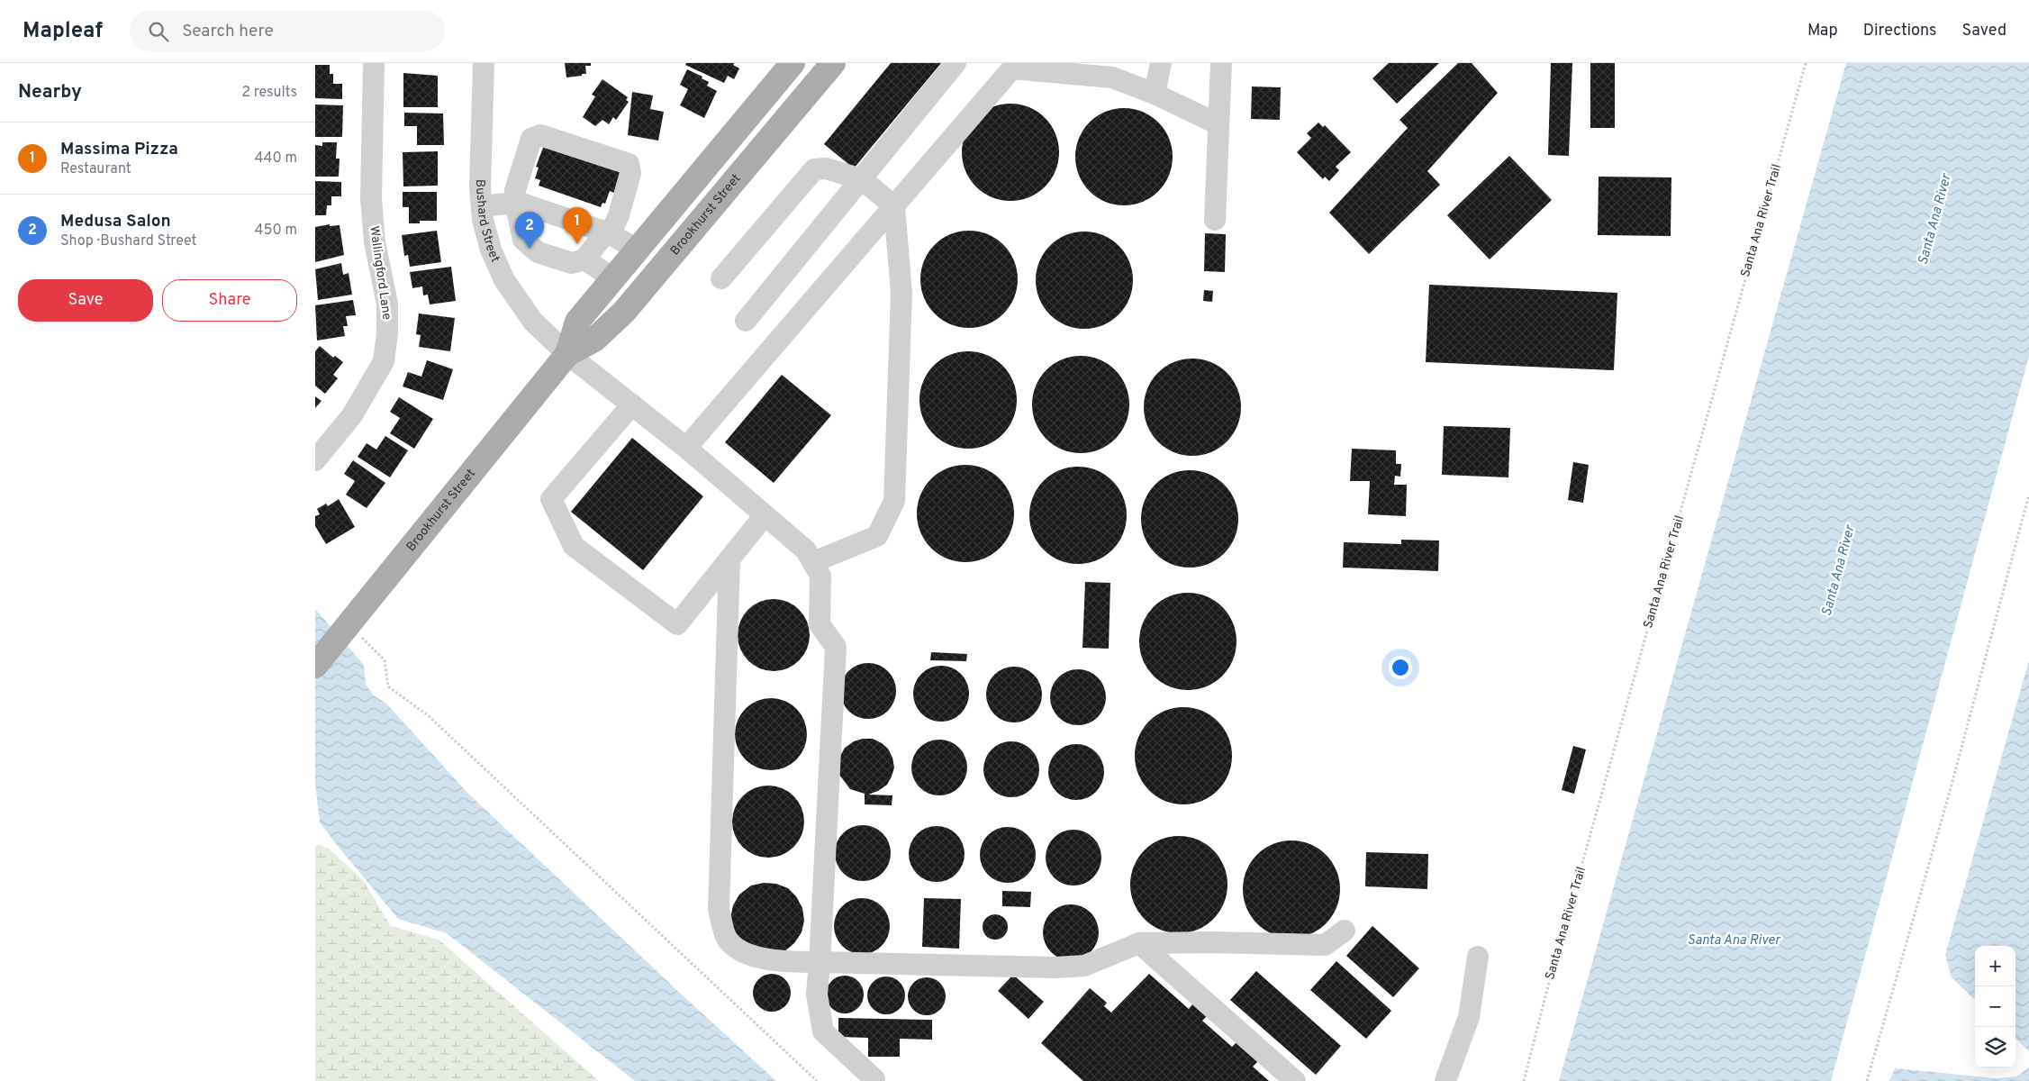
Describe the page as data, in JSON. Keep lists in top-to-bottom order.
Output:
{
  "streets": {
    "main road": ["Brookhurst Street"],
    "street": ["Bushard Street", "Wallingford Lane"],
    "path": ["Santa Ana River Trail"]
  },
  "crossings": [
    ["Brookhurst Street", "Bushard Street"]
  ],
  "water": ["Santa Ana River"],
  "page": {
    "header": "Mapleaf",
    "search": "Search here",
    "nav": ["Map", "Directions", "Saved"],
    "heading": ["Nearby", "2 results"],
    "list": [
      {
        "mark": "1",
        "name": "Massima Pizza",
        "note": "Restaurant",
        "value": "440 m"
      },
      {
        "mark": "2",
        "name": "Medusa Salon",
        "note": "Shop · Bushard Street",
        "value": "450 m"
      }
    ],
    "pins": ["1", "2"],
    "buttons": ["Save", "Share"],
    "map_buttons": ["+", "−"]
  }
}
